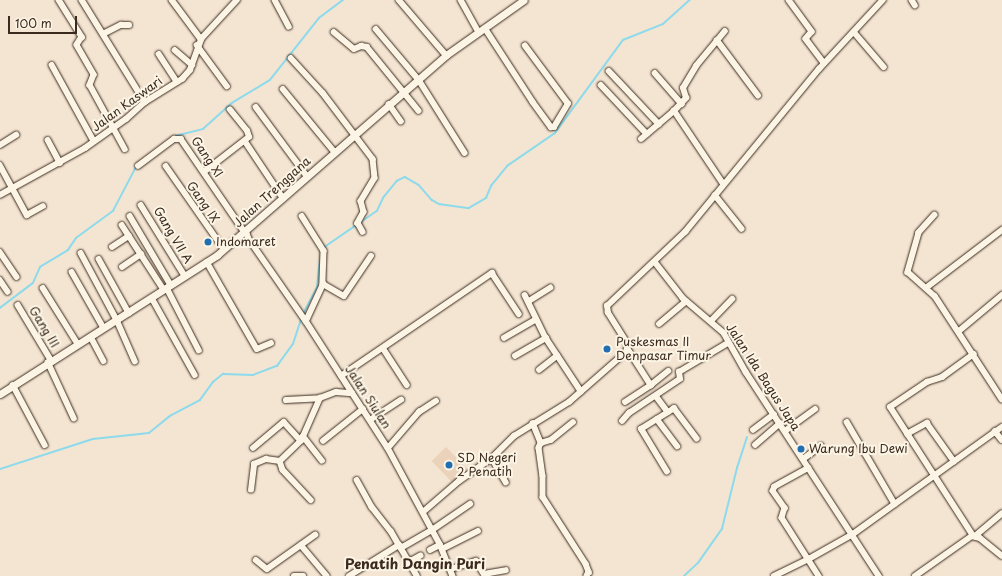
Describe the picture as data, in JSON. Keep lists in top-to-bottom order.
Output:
{
  "streets": {
    "main road": ["Jalan Trenggana"],
    "street": [
      "Jalan Kaswari",
      "Gang XI",
      "Gang IX",
      "Gang VII A",
      "Gang III",
      "Jalan Ida Bagus Japa",
      "Jalan Siulan"
    ]
  },
  "crossings": [
    ["Gang XI", "Jalan Trenggana"],
    ["Gang XI", "Jalan Siulan"],
    ["Jalan Trenggana", "Gang IX"],
    ["Jalan Trenggana", "Gang VII A"],
    ["Jalan Trenggana", "Gang III"],
    ["Jalan Trenggana", "Jalan Siulan"]
  ],
  "districts": ["Penatih Dangin Puri"],
  "places": [
    "Indomaret",
    "Puskesmas II Denpasar Timur",
    "Warung Ibu Dewi",
    "SD Negeri 2 Penatih"
  ],
  "scale_bar": "100 m"
}
